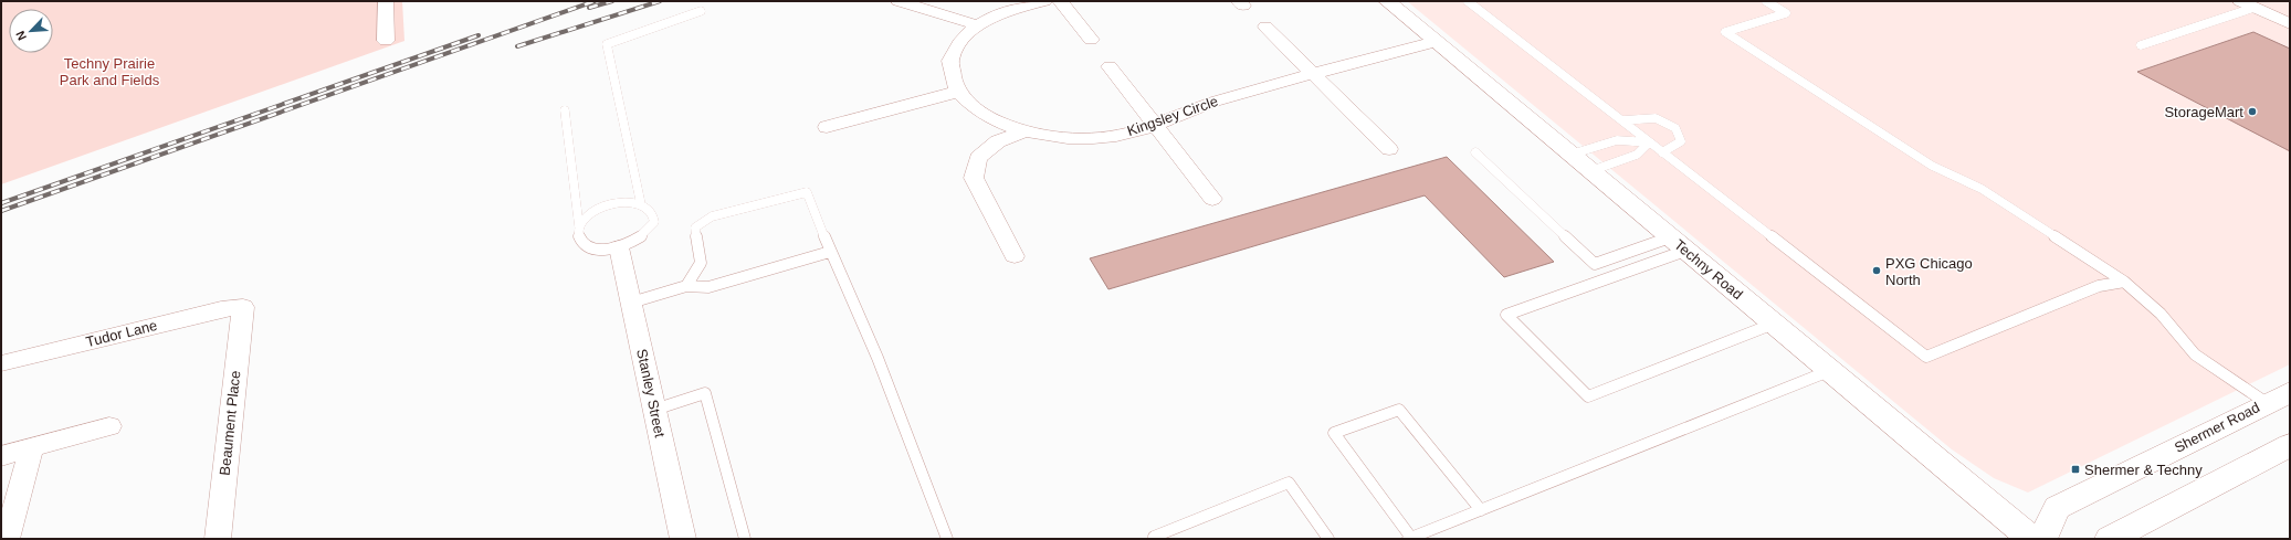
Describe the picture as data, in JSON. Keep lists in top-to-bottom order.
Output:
{
  "streets": {
    "main road": ["Techny Road", "Shermer Road"],
    "street": [
      "Kingsley Circle",
      "Tudor Lane",
      "Stanley Street",
      "Beaument Place"
    ]
  },
  "crossings": [
    ["Kingsley Circle", "Techny Road"],
    ["Tudor Lane", "Beaument Place"]
  ],
  "parks": ["Techny Prairie Park and Fields"],
  "places": {
    "other": ["StorageMart", "PXG Chicago North"],
    "transit": ["Shermer & Techny"]
  },
  "north": "bottom left"
}
